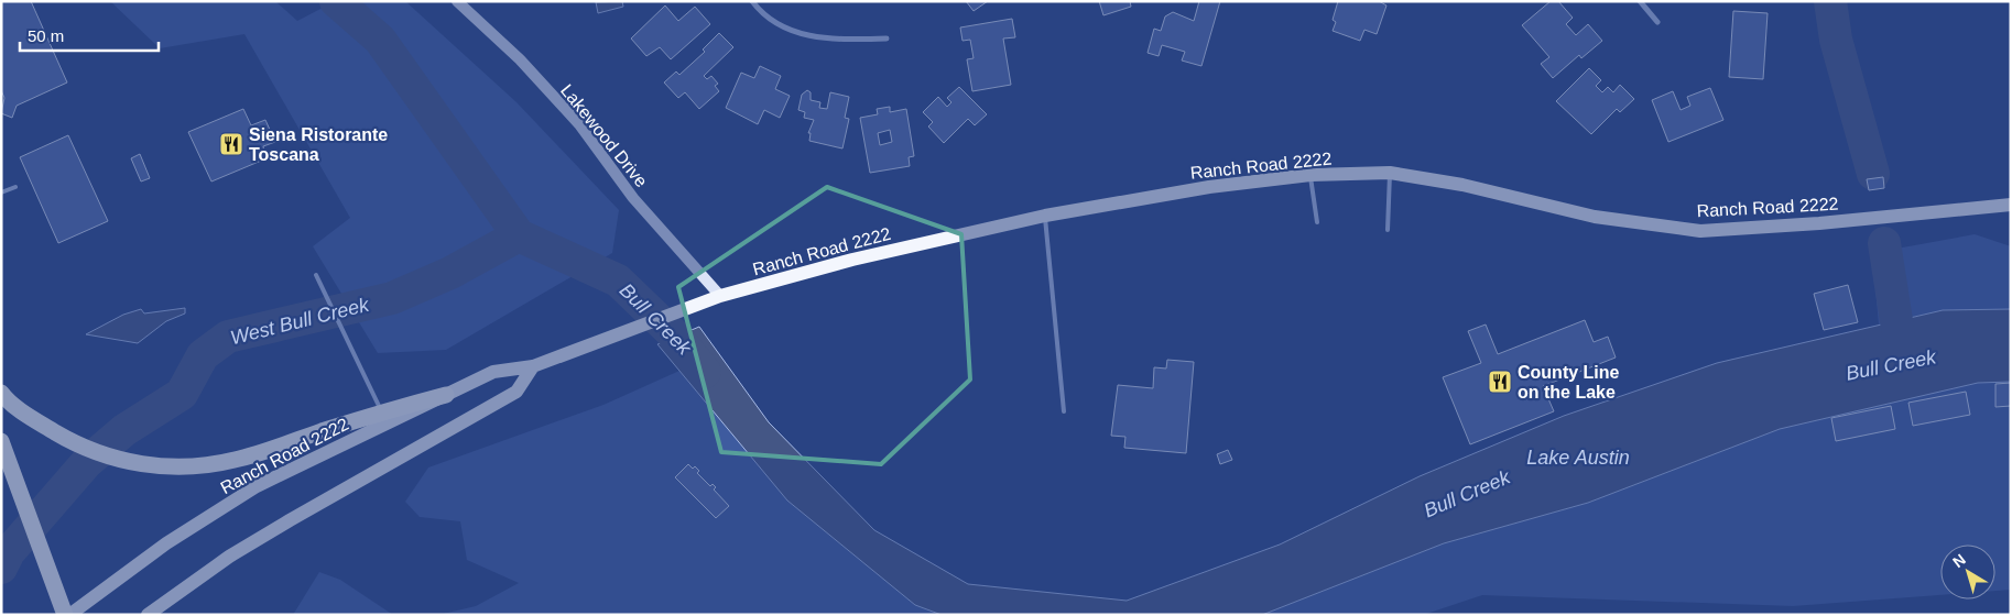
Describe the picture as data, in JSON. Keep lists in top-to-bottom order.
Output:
{
  "streets": {
    "main road": ["Ranch Road 2222"],
    "street": ["Lakewood Drive"]
  },
  "crossings": [
    ["Lakewood Drive", "Ranch Road 2222"]
  ],
  "water": ["Bull Creek", "West Bull Creek", "Lake Austin"],
  "places": {
    "restaurant": ["Siena Ristorante Toscana", "County Line on the Lake"]
  },
  "scale_bar": "50 m",
  "north": "top left"
}
